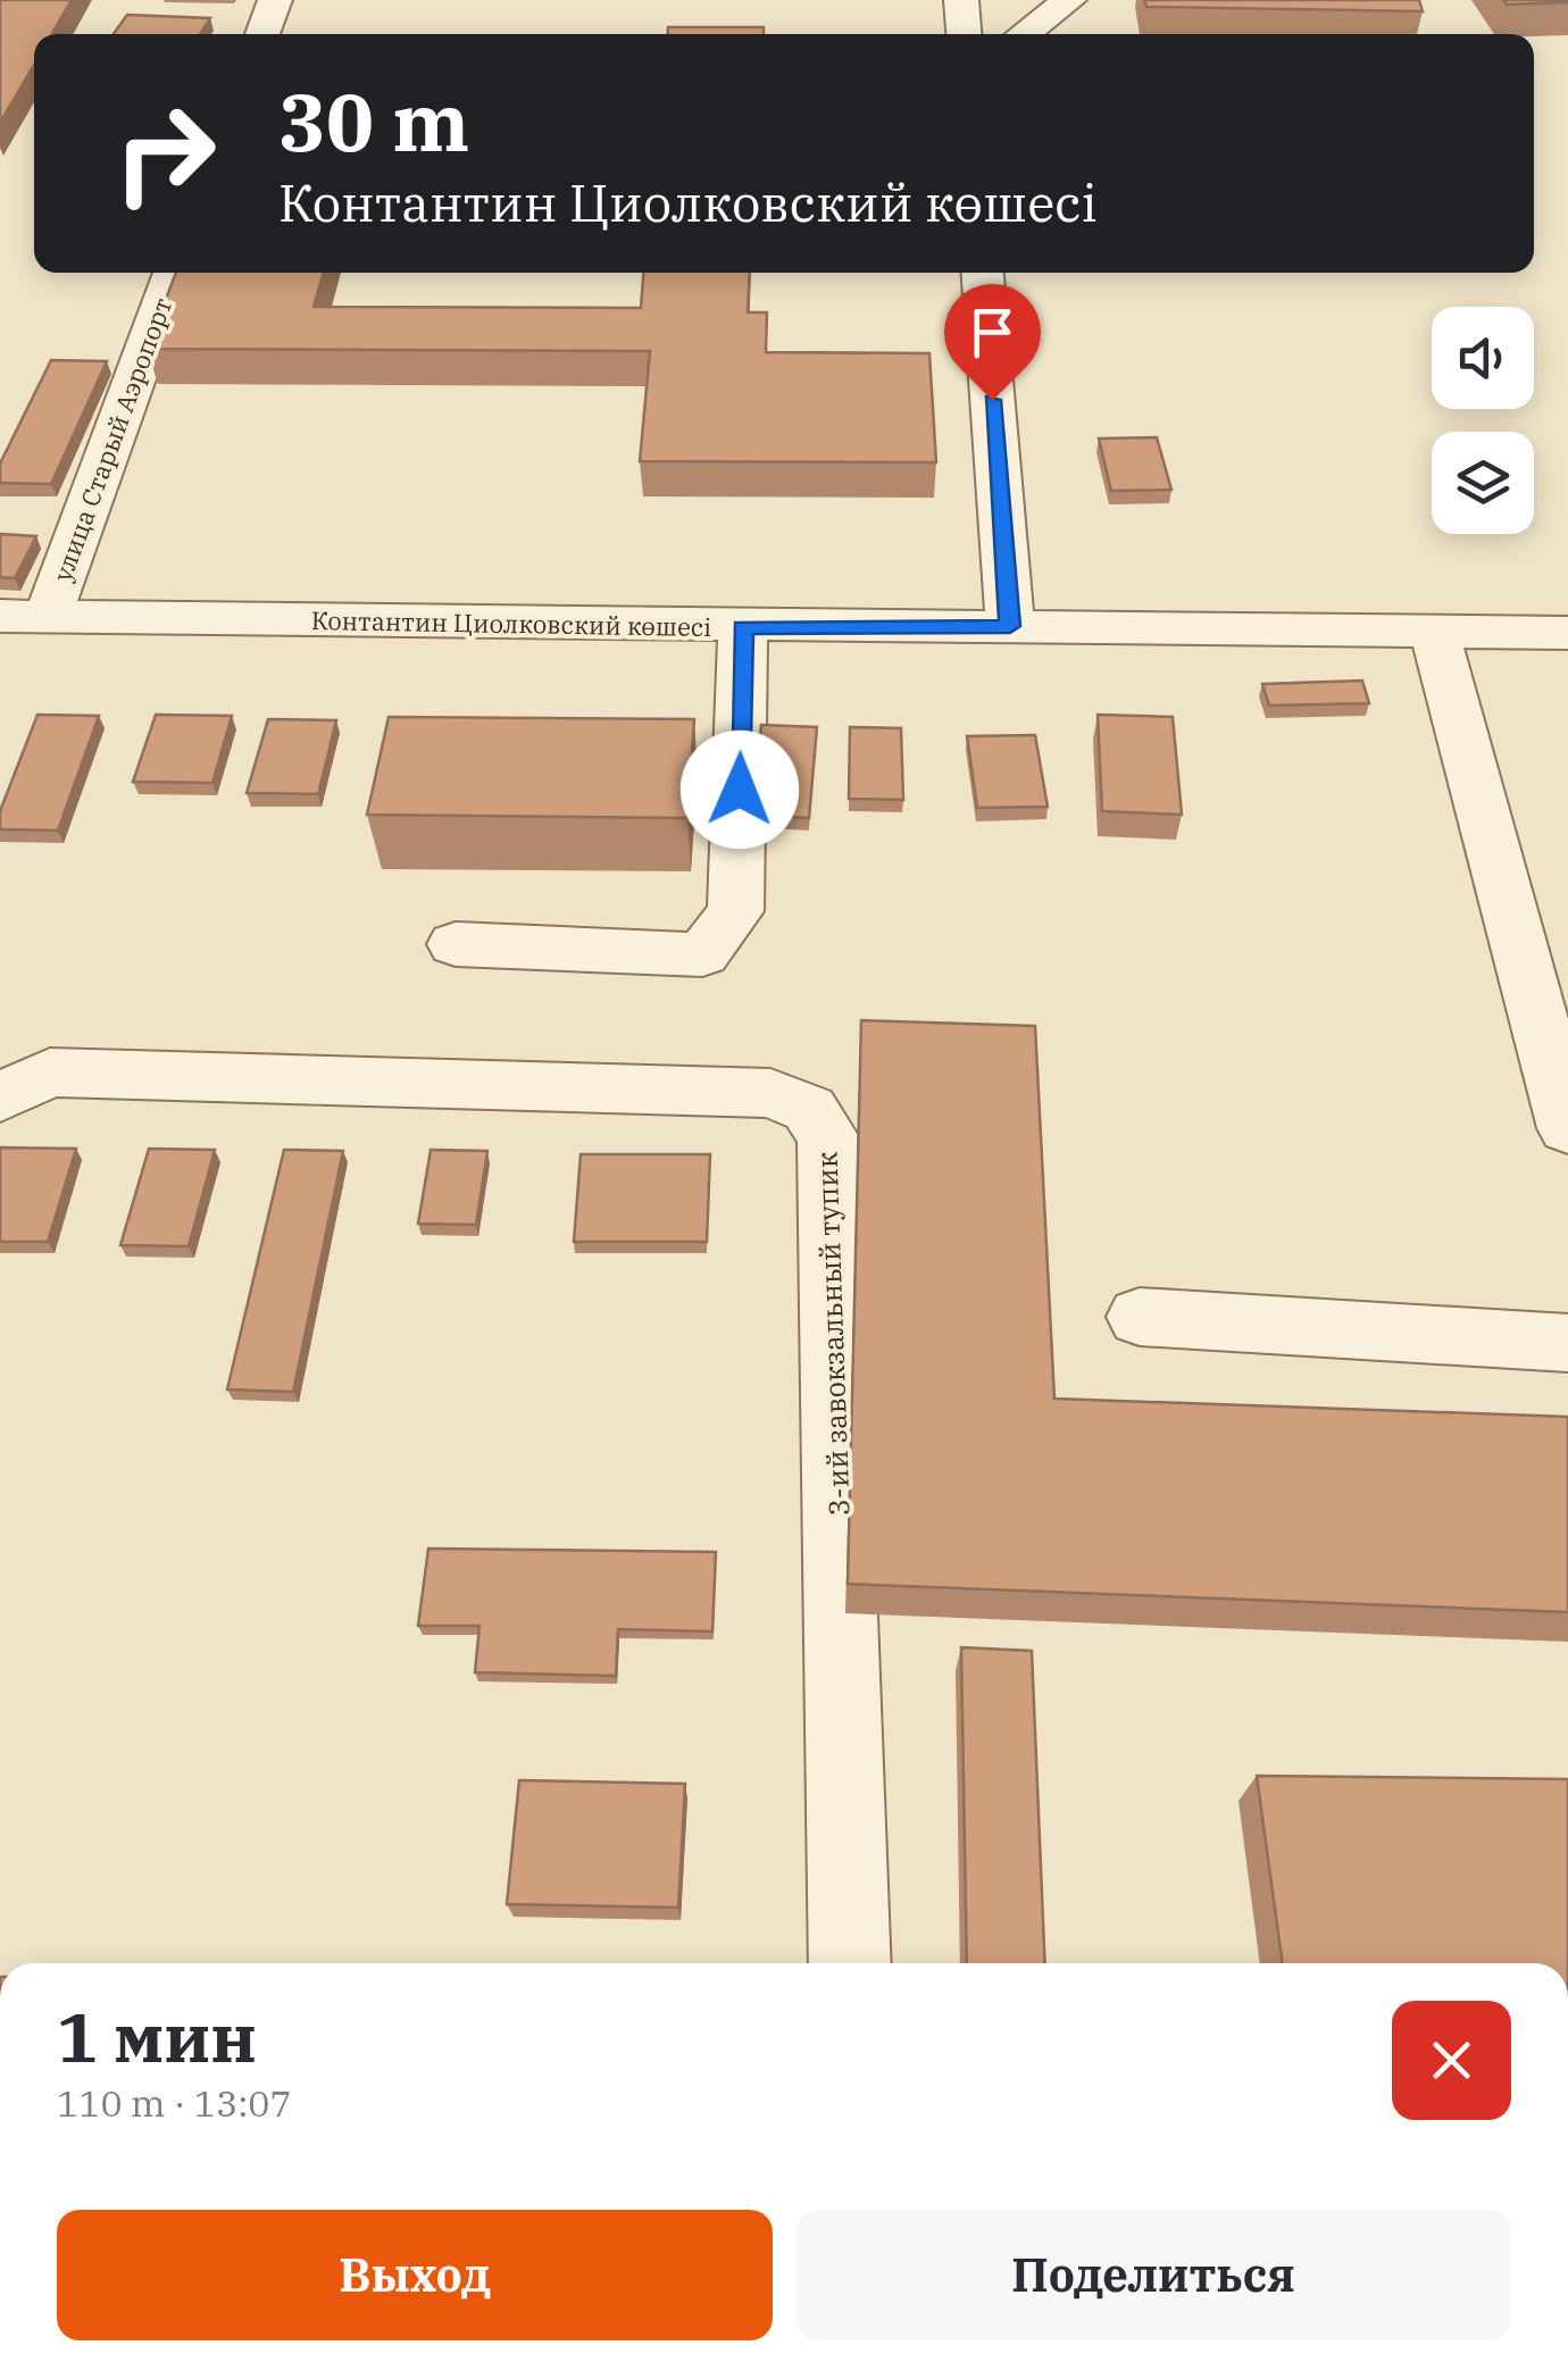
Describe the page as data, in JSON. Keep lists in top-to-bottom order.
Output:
{
  "streets": {
    "street": ["улица Старый Аэропорт", "Контантин Циолковский көшесі", "3-ий завокзальный тупик"]
  },
  "crossings": [
    ["улица Старый Аэропорт", "Контантин Циолковский көшесі"]
  ],
  "page": {
    "turn": ["30 m", "Контантин Циолковский көшесі"],
    "heading": ["1 мин", "110 m · 13:07"],
    "buttons": ["Выход", "Поделиться"]
  }
}
